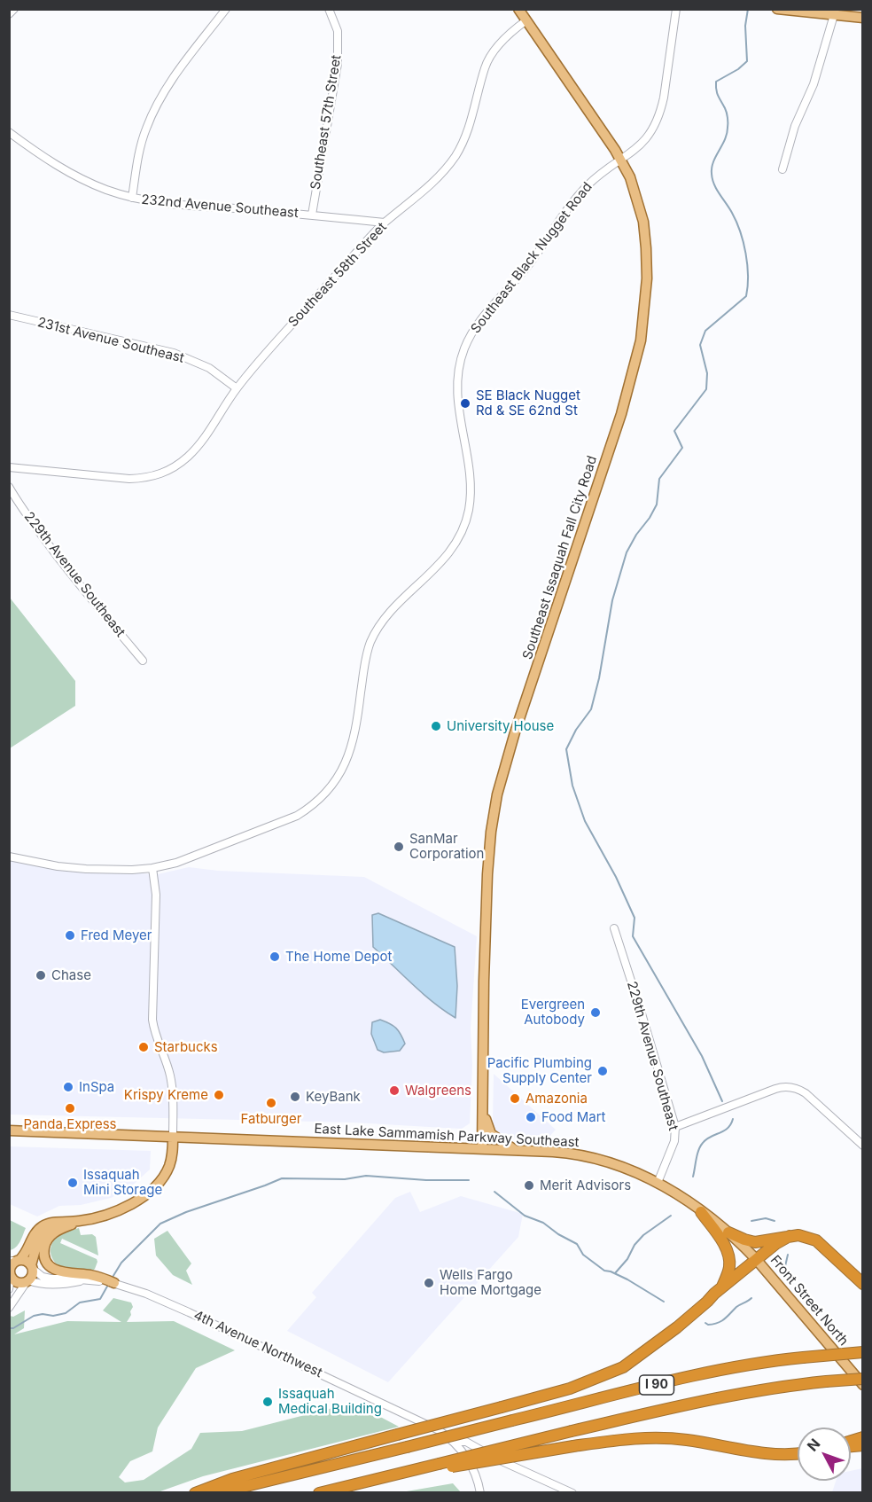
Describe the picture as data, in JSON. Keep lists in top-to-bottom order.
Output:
{
  "streets": {
    "highway": ["I 90"],
    "main road": ["Southeast Issaquah Fall City Road", "East Lake Sammamish Parkway Southeast", "Front Street North"],
    "street": [
      "Southeast 57th Street",
      "232nd Avenue Southeast",
      "Southeast Black Nugget Road",
      "Southeast 58th Street",
      "231st Avenue Southeast",
      "229th Avenue Southeast",
      "4th Avenue Northwest"
    ]
  },
  "crossings": [
    ["Southeast 57th Street", "232nd Avenue Southeast"],
    ["232nd Avenue Southeast", "Southeast 58th Street"],
    ["Southeast Black Nugget Road", "Southeast Issaquah Fall City Road"],
    ["Southeast 58th Street", "231st Avenue Southeast"],
    ["Southeast 58th Street", "Southeast Issaquah Fall City Road"],
    ["Southeast Issaquah Fall City Road", "East Lake Sammamish Parkway Southeast"],
    ["229th Avenue Southeast", "East Lake Sammamish Parkway Southeast"],
    ["East Lake Sammamish Parkway Southeast", "Front Street North"]
  ],
  "places": [
    "SE Black Nugget Rd & SE 62nd St",
    "University House",
    "SanMar Corporation",
    "Fred Meyer",
    "The Home Depot",
    "Chase",
    "Evergreen Autobody",
    "Starbucks",
    "Pacific Plumbing Supply Center",
    "InSpa",
    "Walgreens",
    "Krispy Kreme",
    "KeyBank",
    "Amazonia",
    "Fatburger",
    "Panda Express",
    "Food Mart",
    "Issaquah Mini Storage",
    "Merit Advisors",
    "Wells Fargo Home Mortgage",
    "Issaquah Medical Building"
  ],
  "north": "top left"
}
